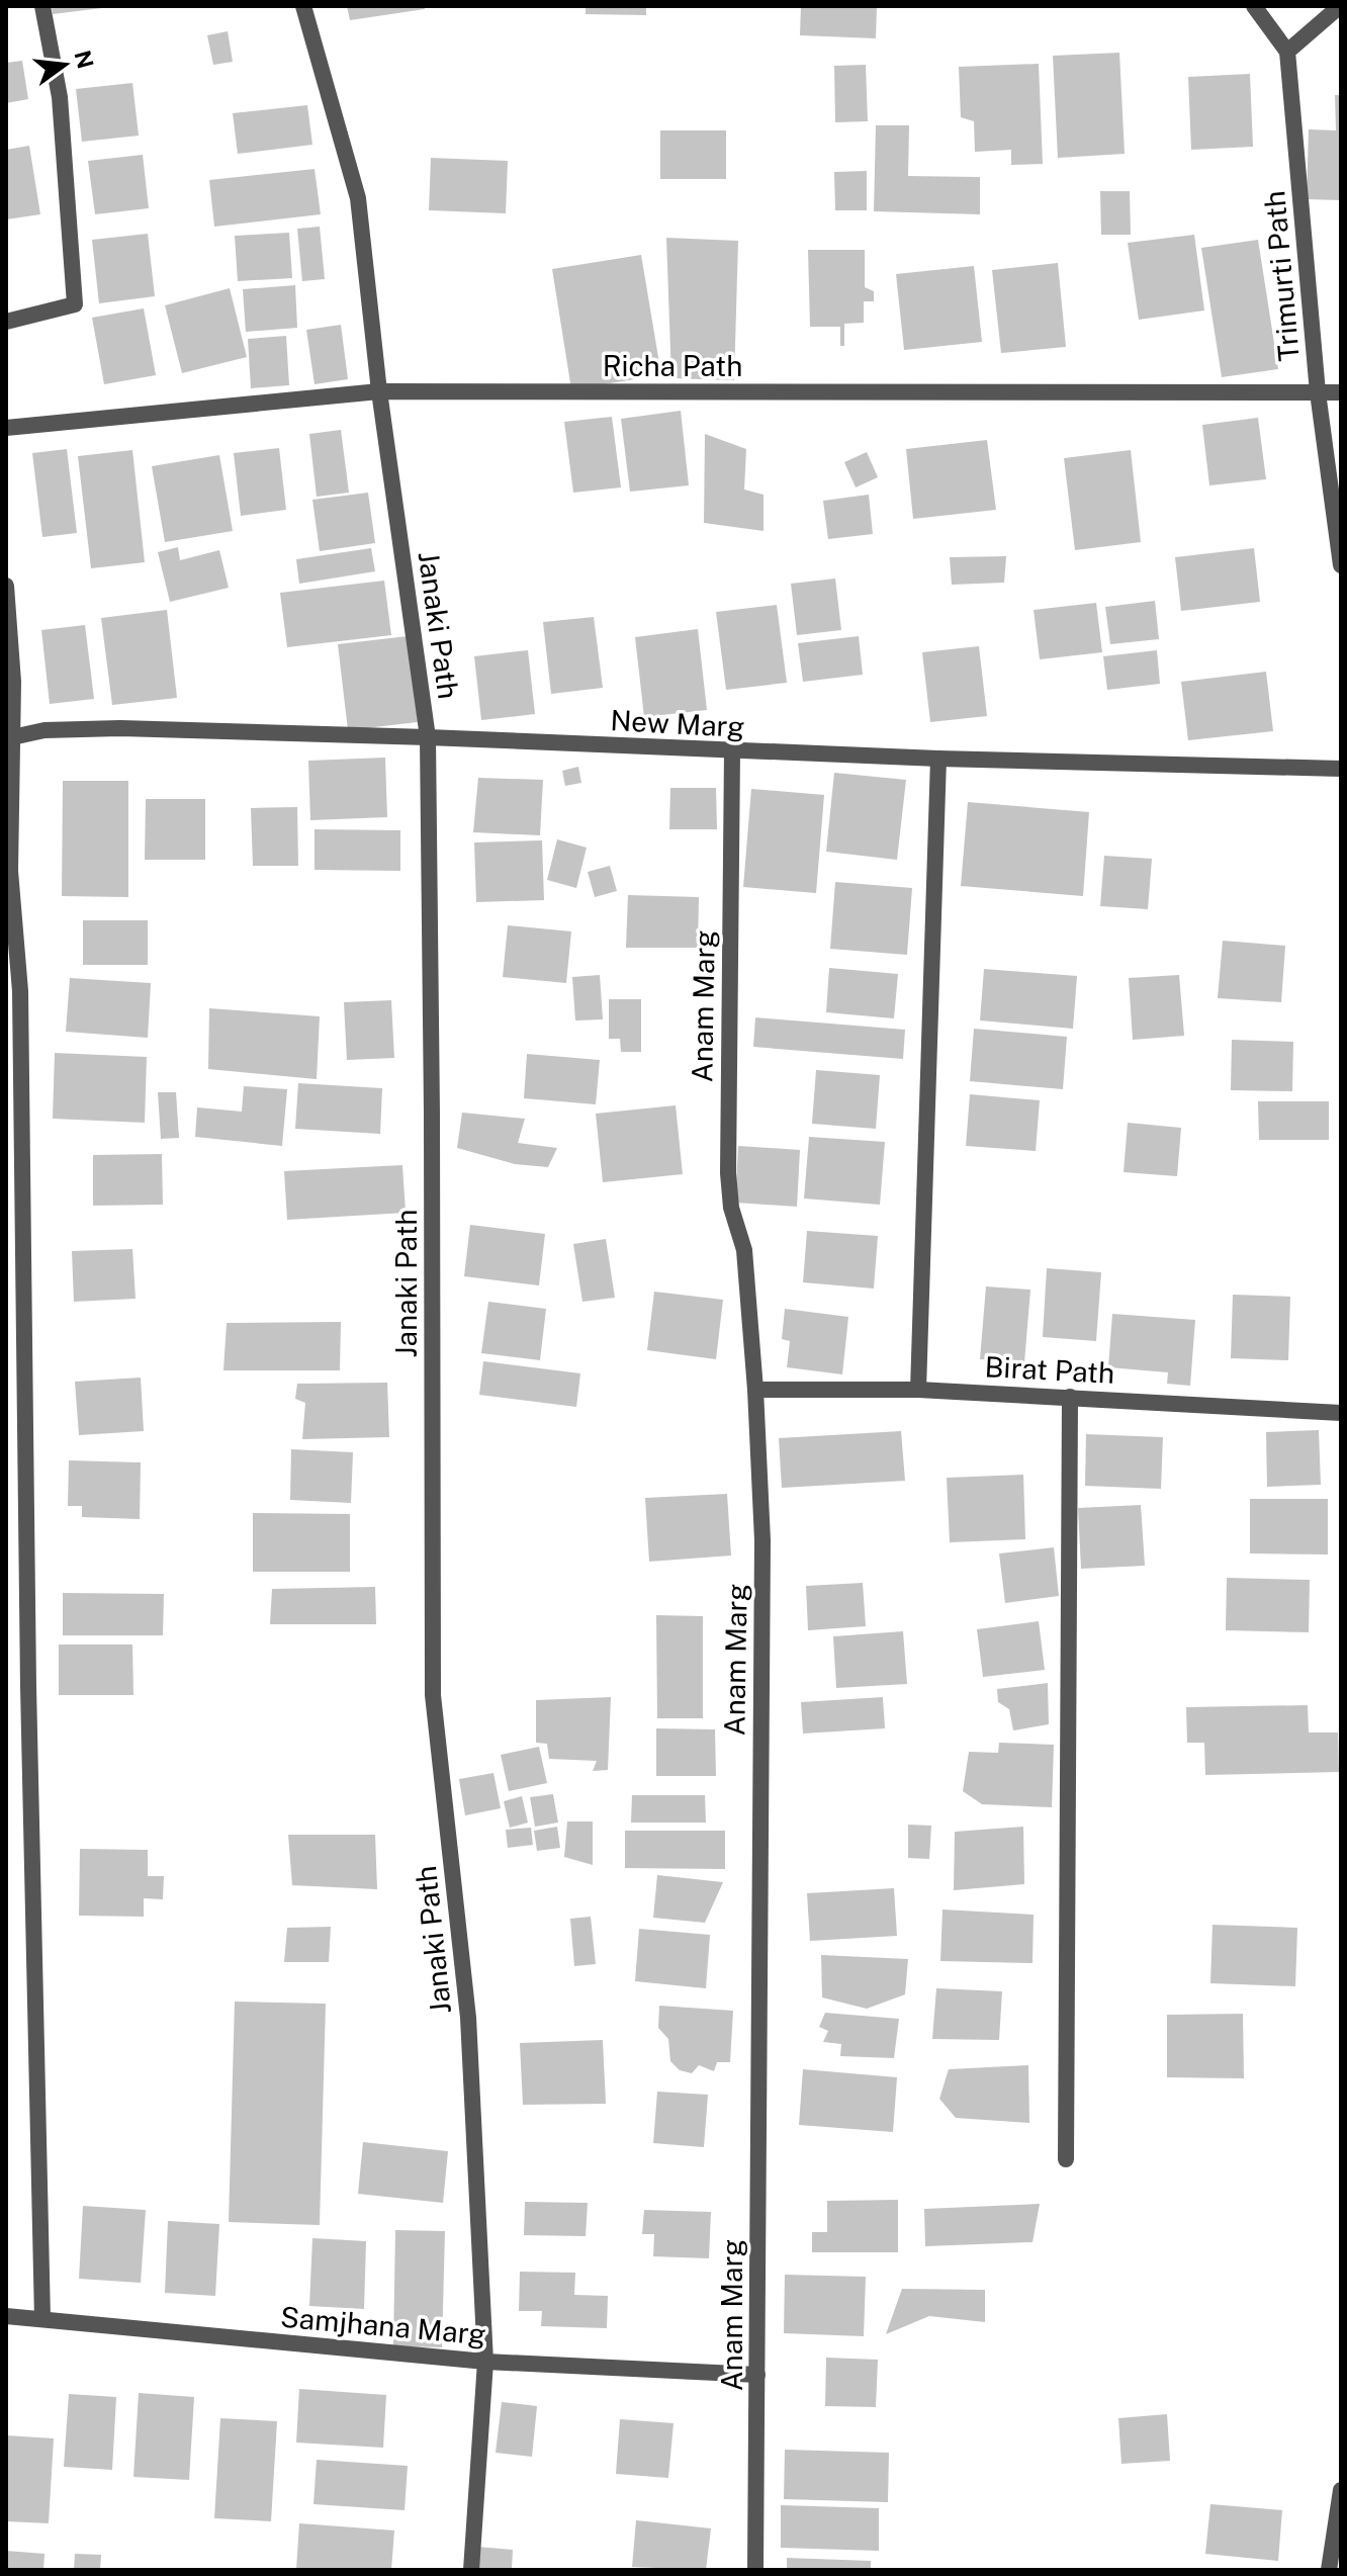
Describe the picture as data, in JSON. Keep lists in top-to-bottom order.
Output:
{
  "streets": {
    "street": [
      "Trimurti Path",
      "Richa Path",
      "Janaki Path",
      "New Marg",
      "Anam Marg",
      "Birat Path",
      "Samjhana Marg"
    ]
  },
  "crossings": [
    ["Trimurti Path", "Richa Path"],
    ["Richa Path", "Janaki Path"],
    ["Janaki Path", "New Marg"],
    ["Janaki Path", "Samjhana Marg"],
    ["New Marg", "Anam Marg"],
    ["Anam Marg", "Birat Path"],
    ["Anam Marg", "Samjhana Marg"]
  ],
  "north": "right"
}
